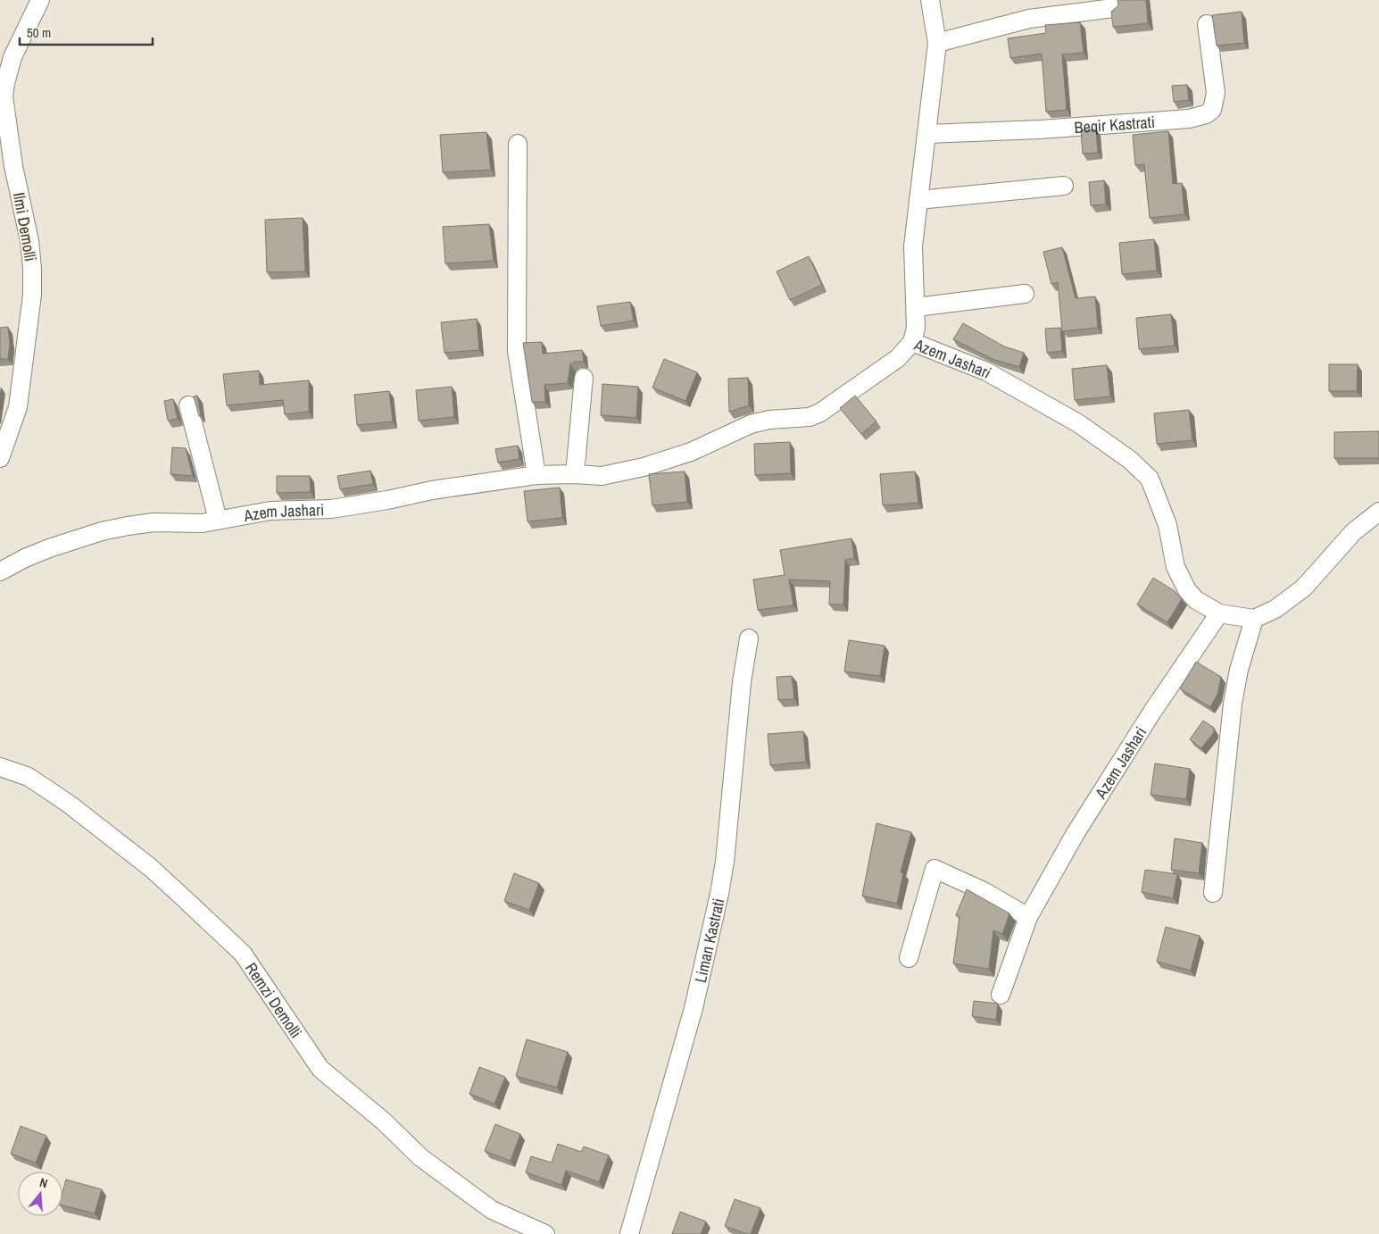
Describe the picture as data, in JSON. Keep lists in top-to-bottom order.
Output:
{
  "streets": {
    "street": [
      "Beqir Kastrati",
      "Ilmi Demolli",
      "Azem Jashari",
      "Liman Kastrati",
      "Remzi Demolli"
    ]
  },
  "scale_bar": "50 m",
  "north": "top"
}
